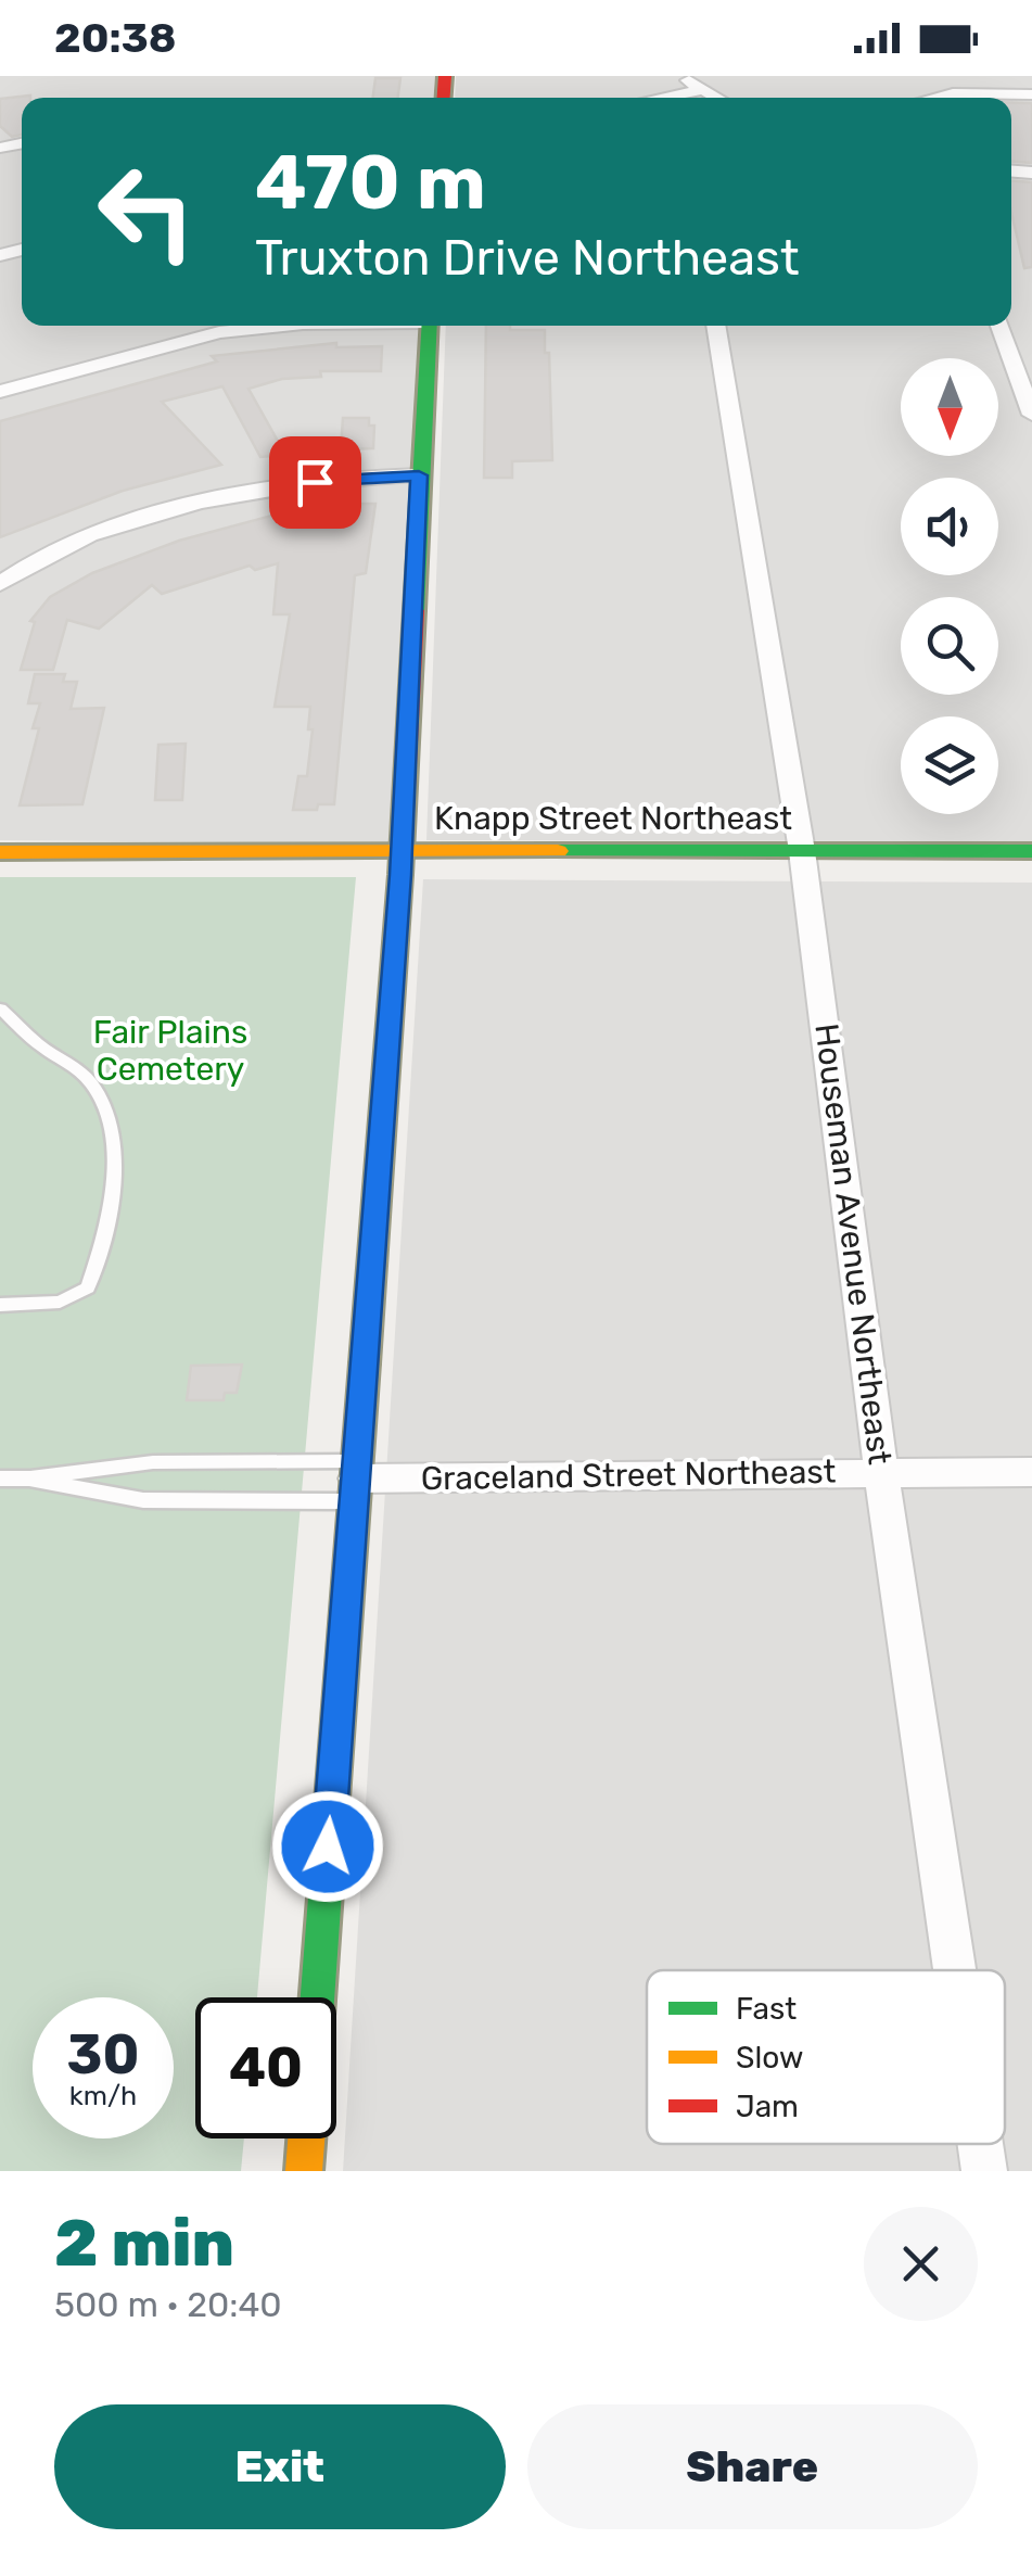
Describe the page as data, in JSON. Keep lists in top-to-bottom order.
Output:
{
  "streets": {
    "street": ["Knapp Street Northeast", "Houseman Avenue Northeast", "Graceland Street Northeast"]
  },
  "crossings": [
    ["Knapp Street Northeast", "Houseman Avenue Northeast"],
    ["Houseman Avenue Northeast", "Graceland Street Northeast"]
  ],
  "parks": ["Fair Plains Cemetery"],
  "legend": ["Fast", "Slow", "Jam"],
  "north": "bottom",
  "page": {
    "status": "20:38",
    "turn": ["470 m", "Truxton Drive Northeast"],
    "speed": "30 km/h",
    "limit": "40",
    "heading": ["2 min", "500 m · 20:40"],
    "buttons": ["Exit", "Share"]
  }
}
